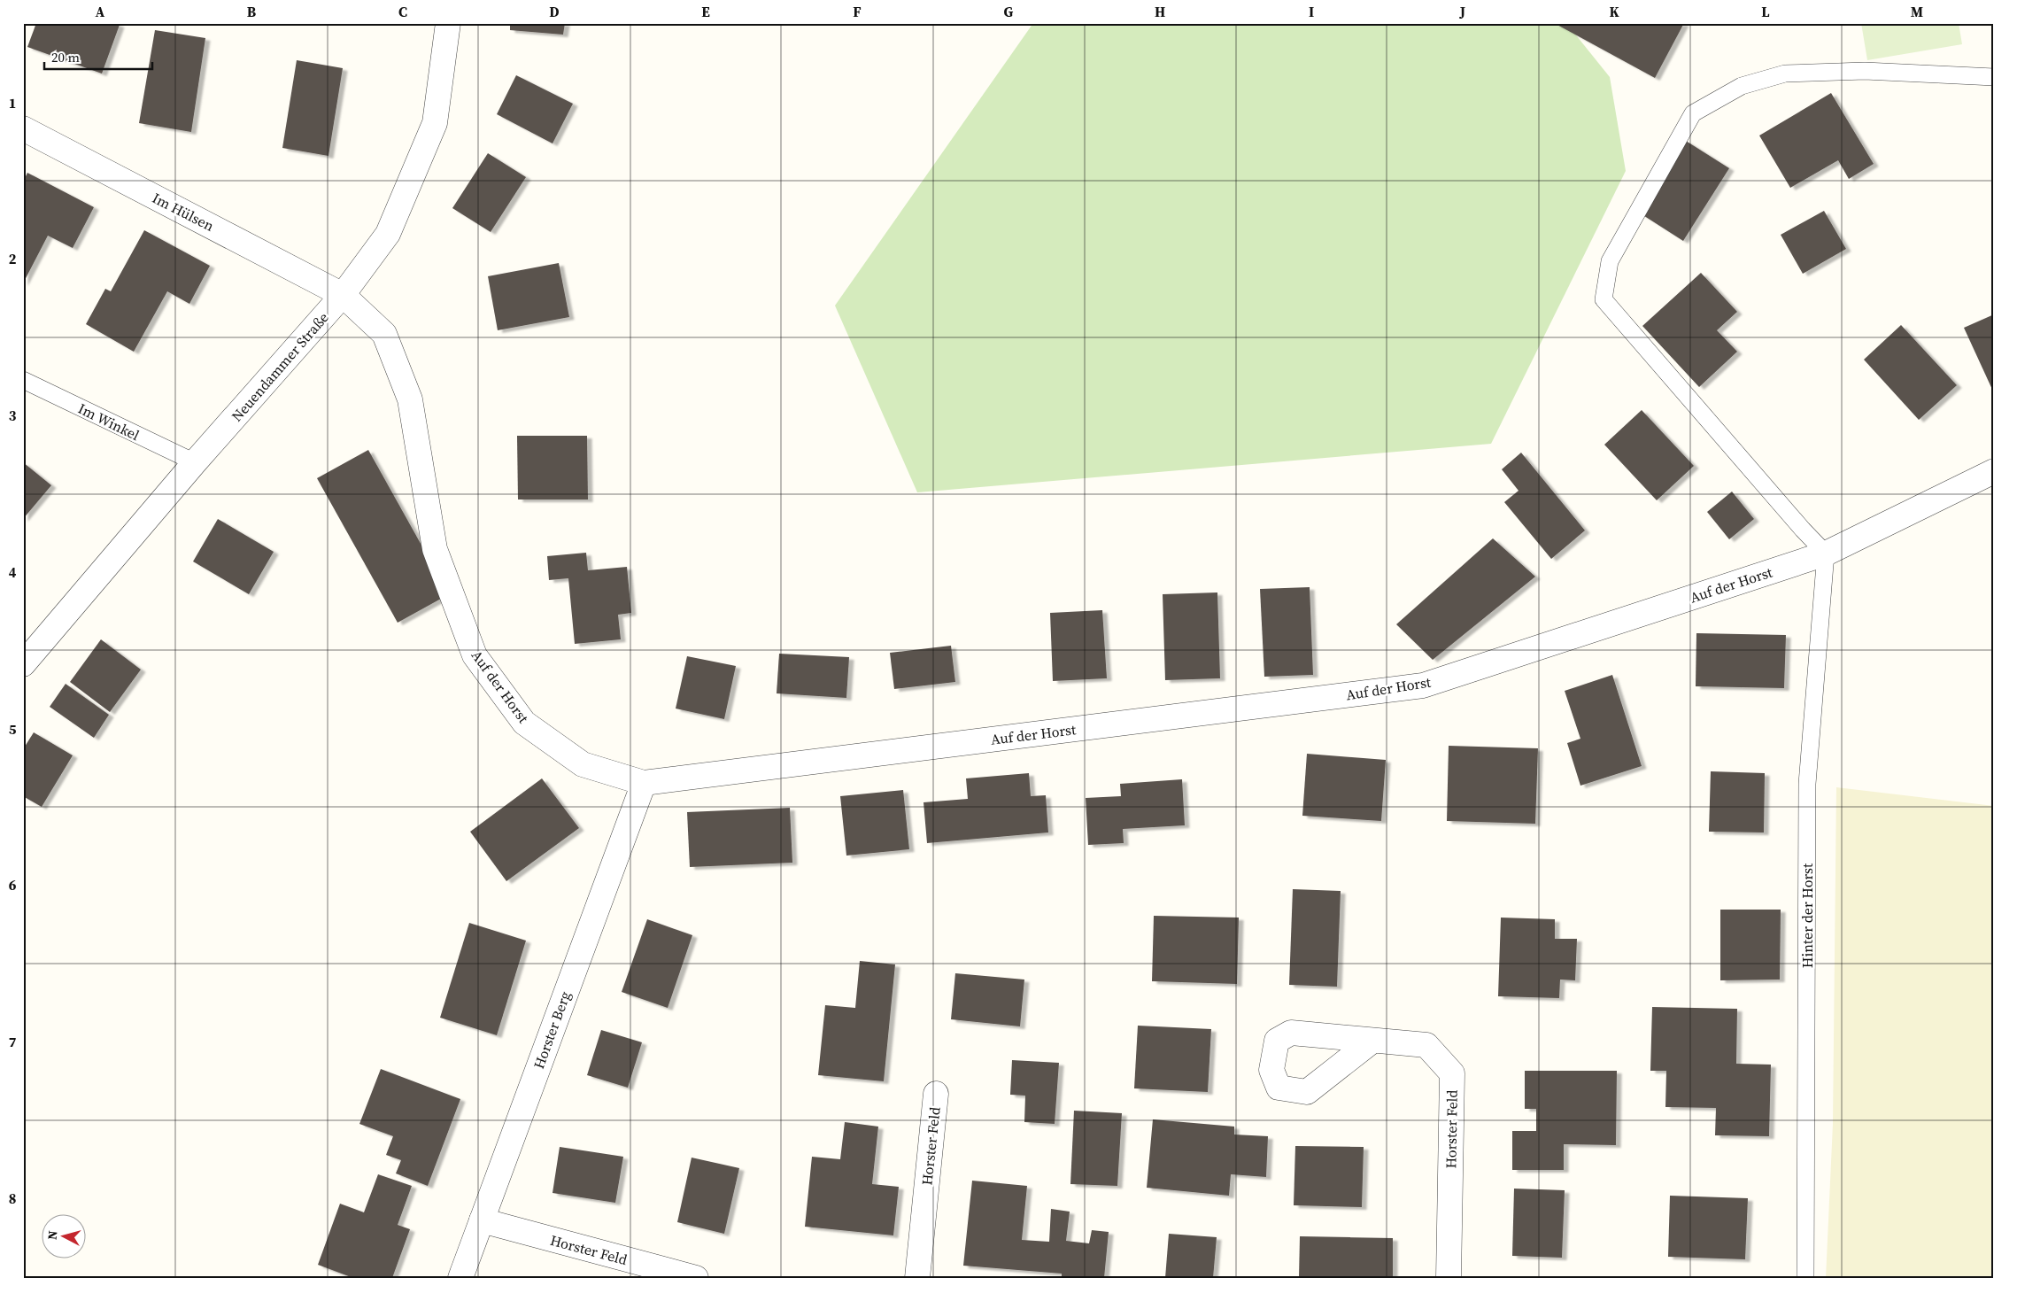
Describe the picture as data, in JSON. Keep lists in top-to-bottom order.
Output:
{
  "streets": {
    "street": [
      "Im Hülsen",
      "Neuendammer Straße",
      "Auf der Horst",
      "Horster Berg",
      "Horster Feld"
    ],
    "lane": ["Im Winkel", "Hinter der Horst"]
  },
  "crossings": [
    ["Im Hülsen", "Neuendammer Straße"],
    ["Im Hülsen", "Auf der Horst"],
    ["Neuendammer Straße", "Im Winkel"],
    ["Neuendammer Straße", "Auf der Horst"],
    ["Auf der Horst", "Hinter der Horst"],
    ["Auf der Horst", "Horster Berg"],
    ["Horster Berg", "Horster Feld"]
  ],
  "scale_bar": "20 m",
  "north": "left",
  "grid": {
    "columns": [
      "A",
      "B",
      "C",
      "D",
      "E",
      "F",
      "G",
      "H",
      "I",
      "J",
      "K",
      "L",
      "M"
    ],
    "rows": [
      "1",
      "2",
      "3",
      "4",
      "5",
      "6",
      "7",
      "8"
    ]
  }
}
